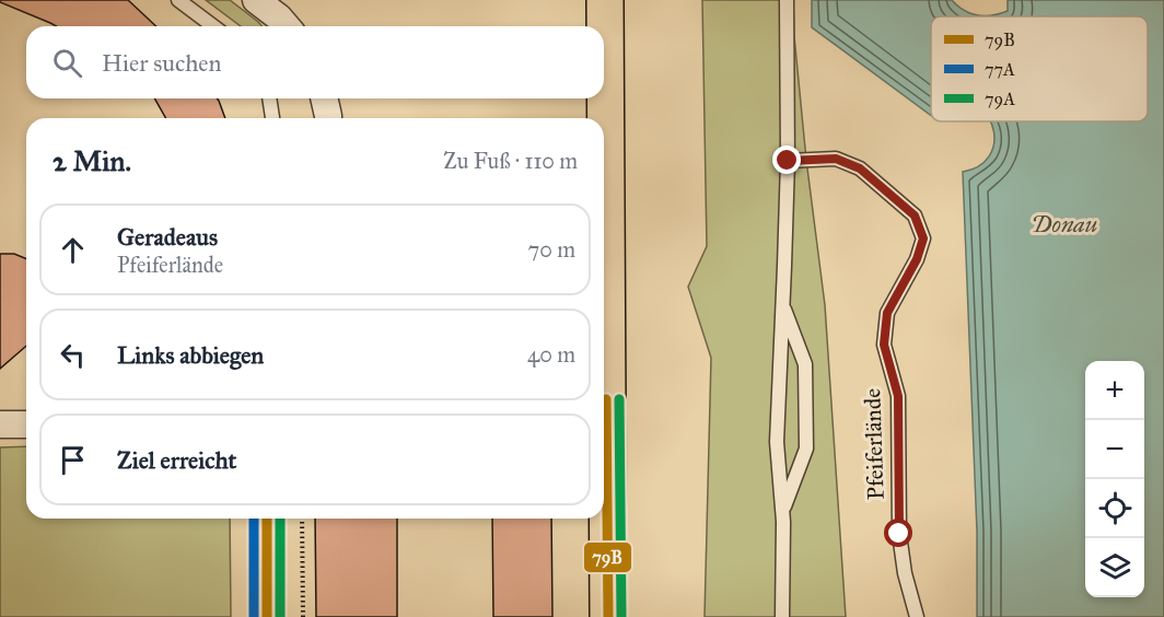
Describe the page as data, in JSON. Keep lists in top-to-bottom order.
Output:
{
  "streets": {
    "lane": ["Pfeiferlände"]
  },
  "water": ["Donau"],
  "lines": ["transit line 79B", "transit line 79A", "transit line 77A"],
  "legend": ["79B", "77A", "79A"],
  "page": {
    "search": "Hier suchen",
    "heading": ["2 Min.", "Zu Fuß · 110 m"],
    "list": [
      ["Geradeaus", "Pfeiferlände", "70 m"],
      ["Links abbiegen", "40 m"],
      "Ziel erreicht"
    ],
    "map_buttons": ["+", "−"]
  }
}
